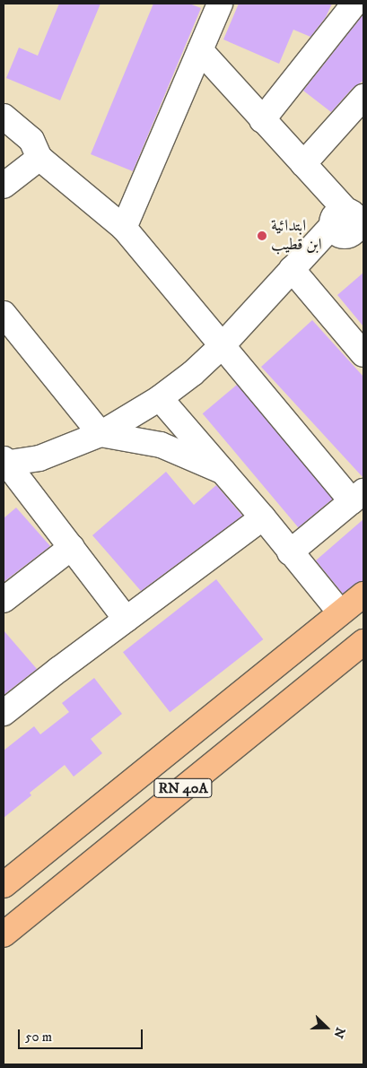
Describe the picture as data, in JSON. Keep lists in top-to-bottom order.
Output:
{
  "streets": {
    "main road": ["RN 40A"]
  },
  "places": ["ابتدائية ابن قطيب"],
  "scale_bar": "50 m",
  "north": "right"
}
